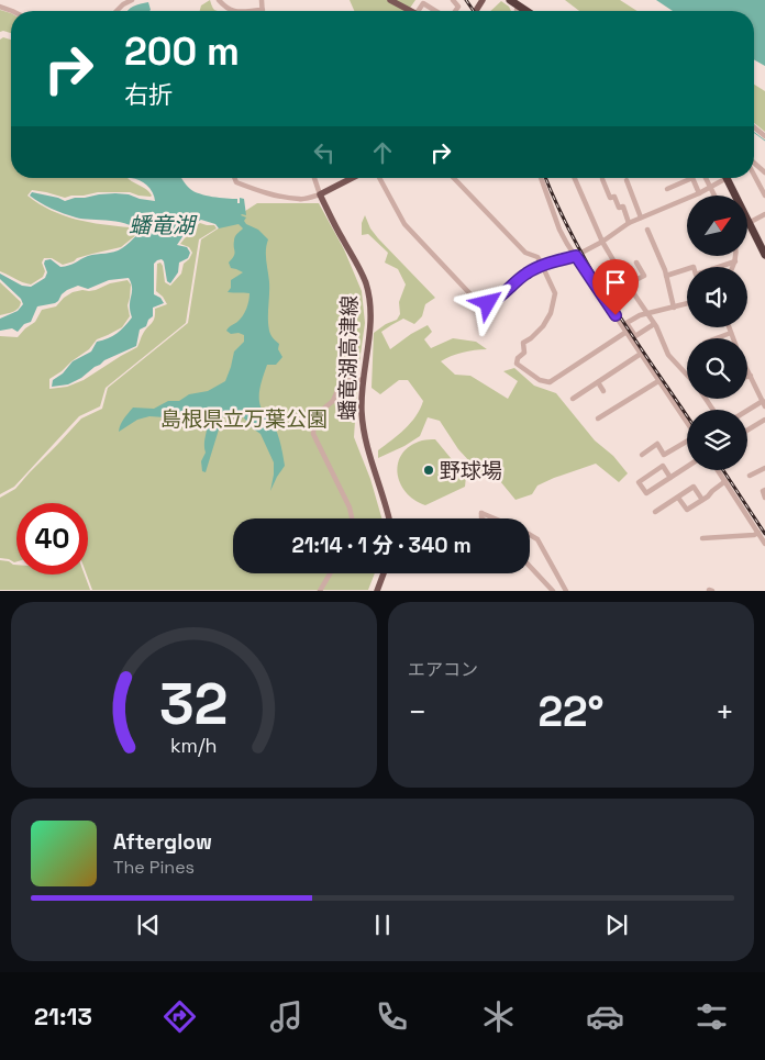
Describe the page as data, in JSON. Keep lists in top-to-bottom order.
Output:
{
  "streets": {
    "main road": ["蟠竜湖高津線"]
  },
  "water": ["蟠竜湖"],
  "parks": ["島根県立万葉公園"],
  "places": ["野球場"],
  "north": "top right",
  "page": {
    "turn": ["200 m", "右折"],
    "limit": "40",
    "trip": "21:14 · 1 分 · 340 m",
    "tile": "エアコン",
    "heat": ["−", "22°", "+"],
    "song": ["Afterglow", "The Pines"],
    "tabs": "21:13",
    "gauge": ["32", "km/h"]
  }
}
